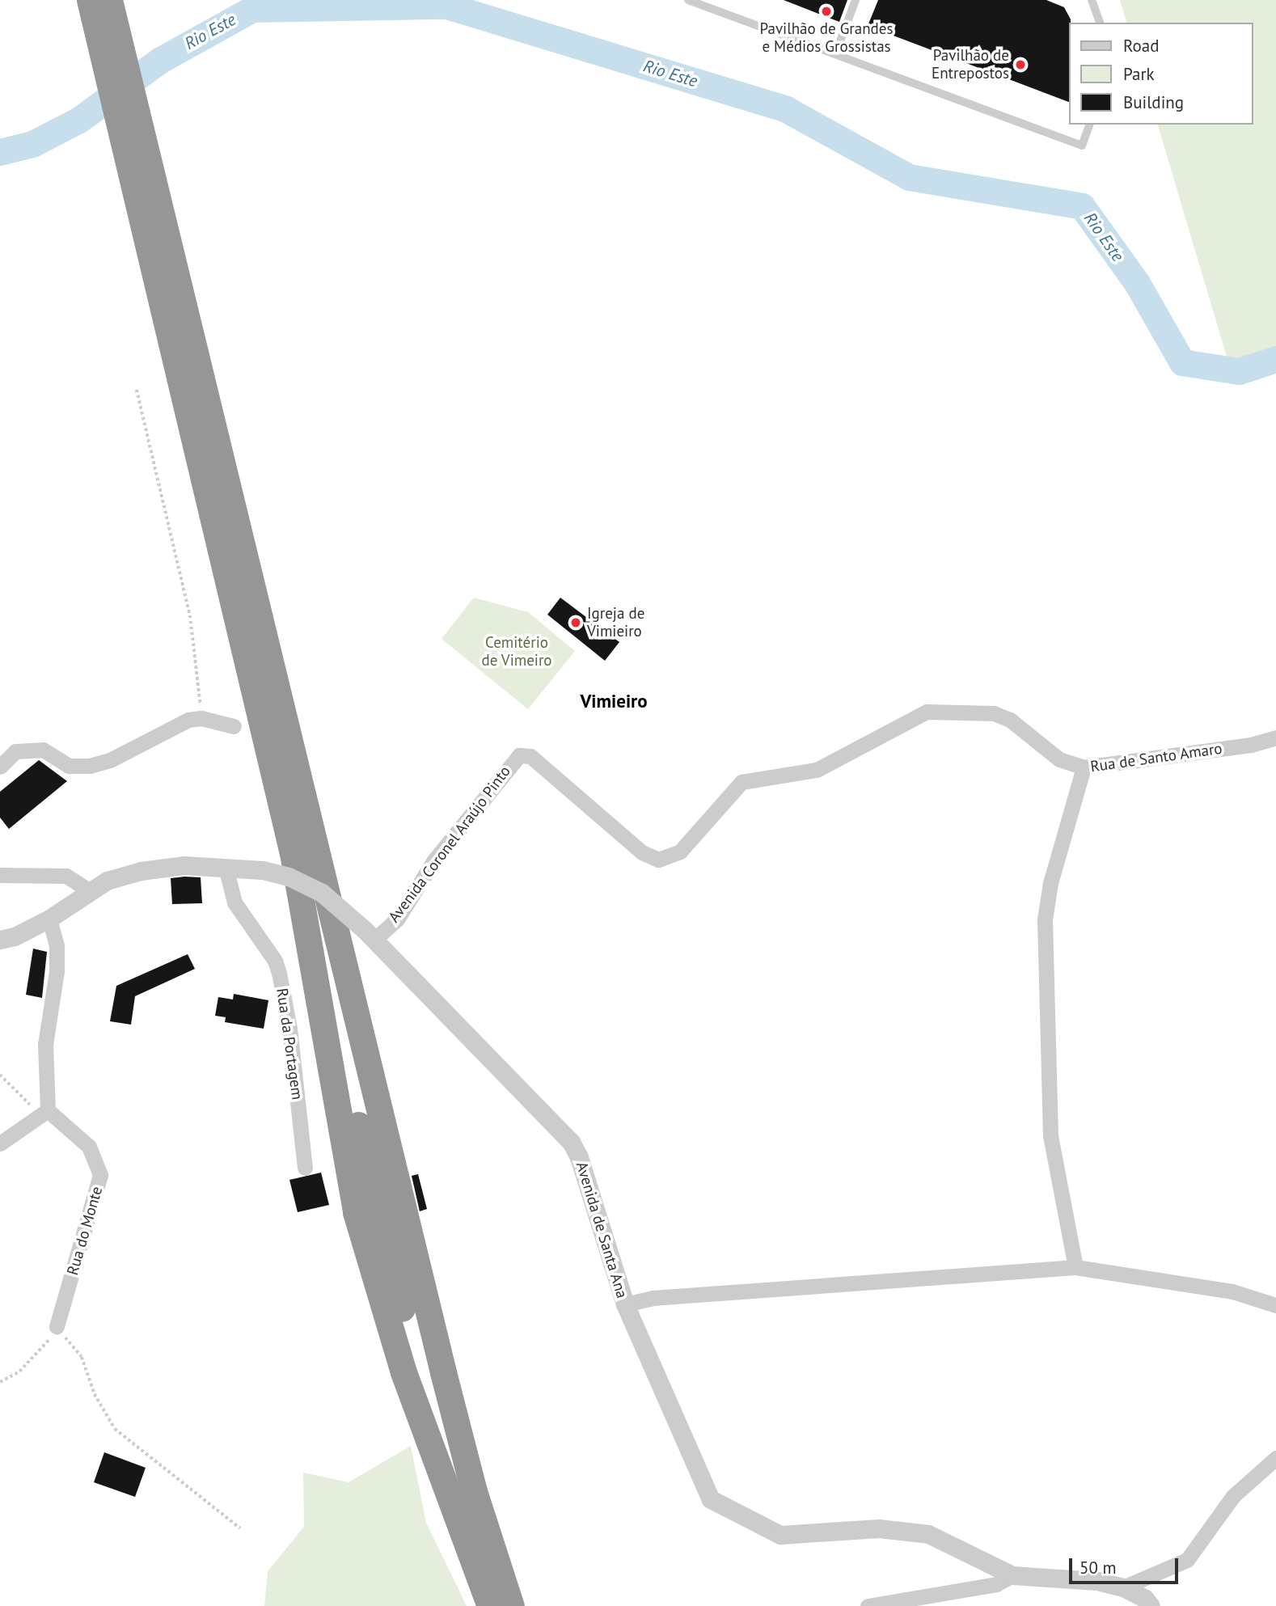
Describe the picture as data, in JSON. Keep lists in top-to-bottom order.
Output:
{
  "streets": {
    "street": [
      "Rua de Santo Amaro",
      "Avenida Coronel Araújo Pinto",
      "Rua da Portagem",
      "Avenida de Santa Ana",
      "Rua do Monte"
    ]
  },
  "crossings": [
    ["Rua de Santo Amaro", "Avenida Coronel Araújo Pinto"],
    ["Avenida Coronel Araújo Pinto", "Avenida de Santa Ana"],
    ["Rua da Portagem", "Avenida de Santa Ana"]
  ],
  "districts": ["Vimieiro"],
  "water": ["Rio Este"],
  "parks": ["Cemitério de Vimeiro"],
  "places": ["Pavilhão de Grandes e Médios Grossistas", "Pavilhão de Entrepostos", "Igreja de Vimieiro"],
  "legend": ["Road", "Park", "Building"],
  "scale_bar": "50 m"
}
